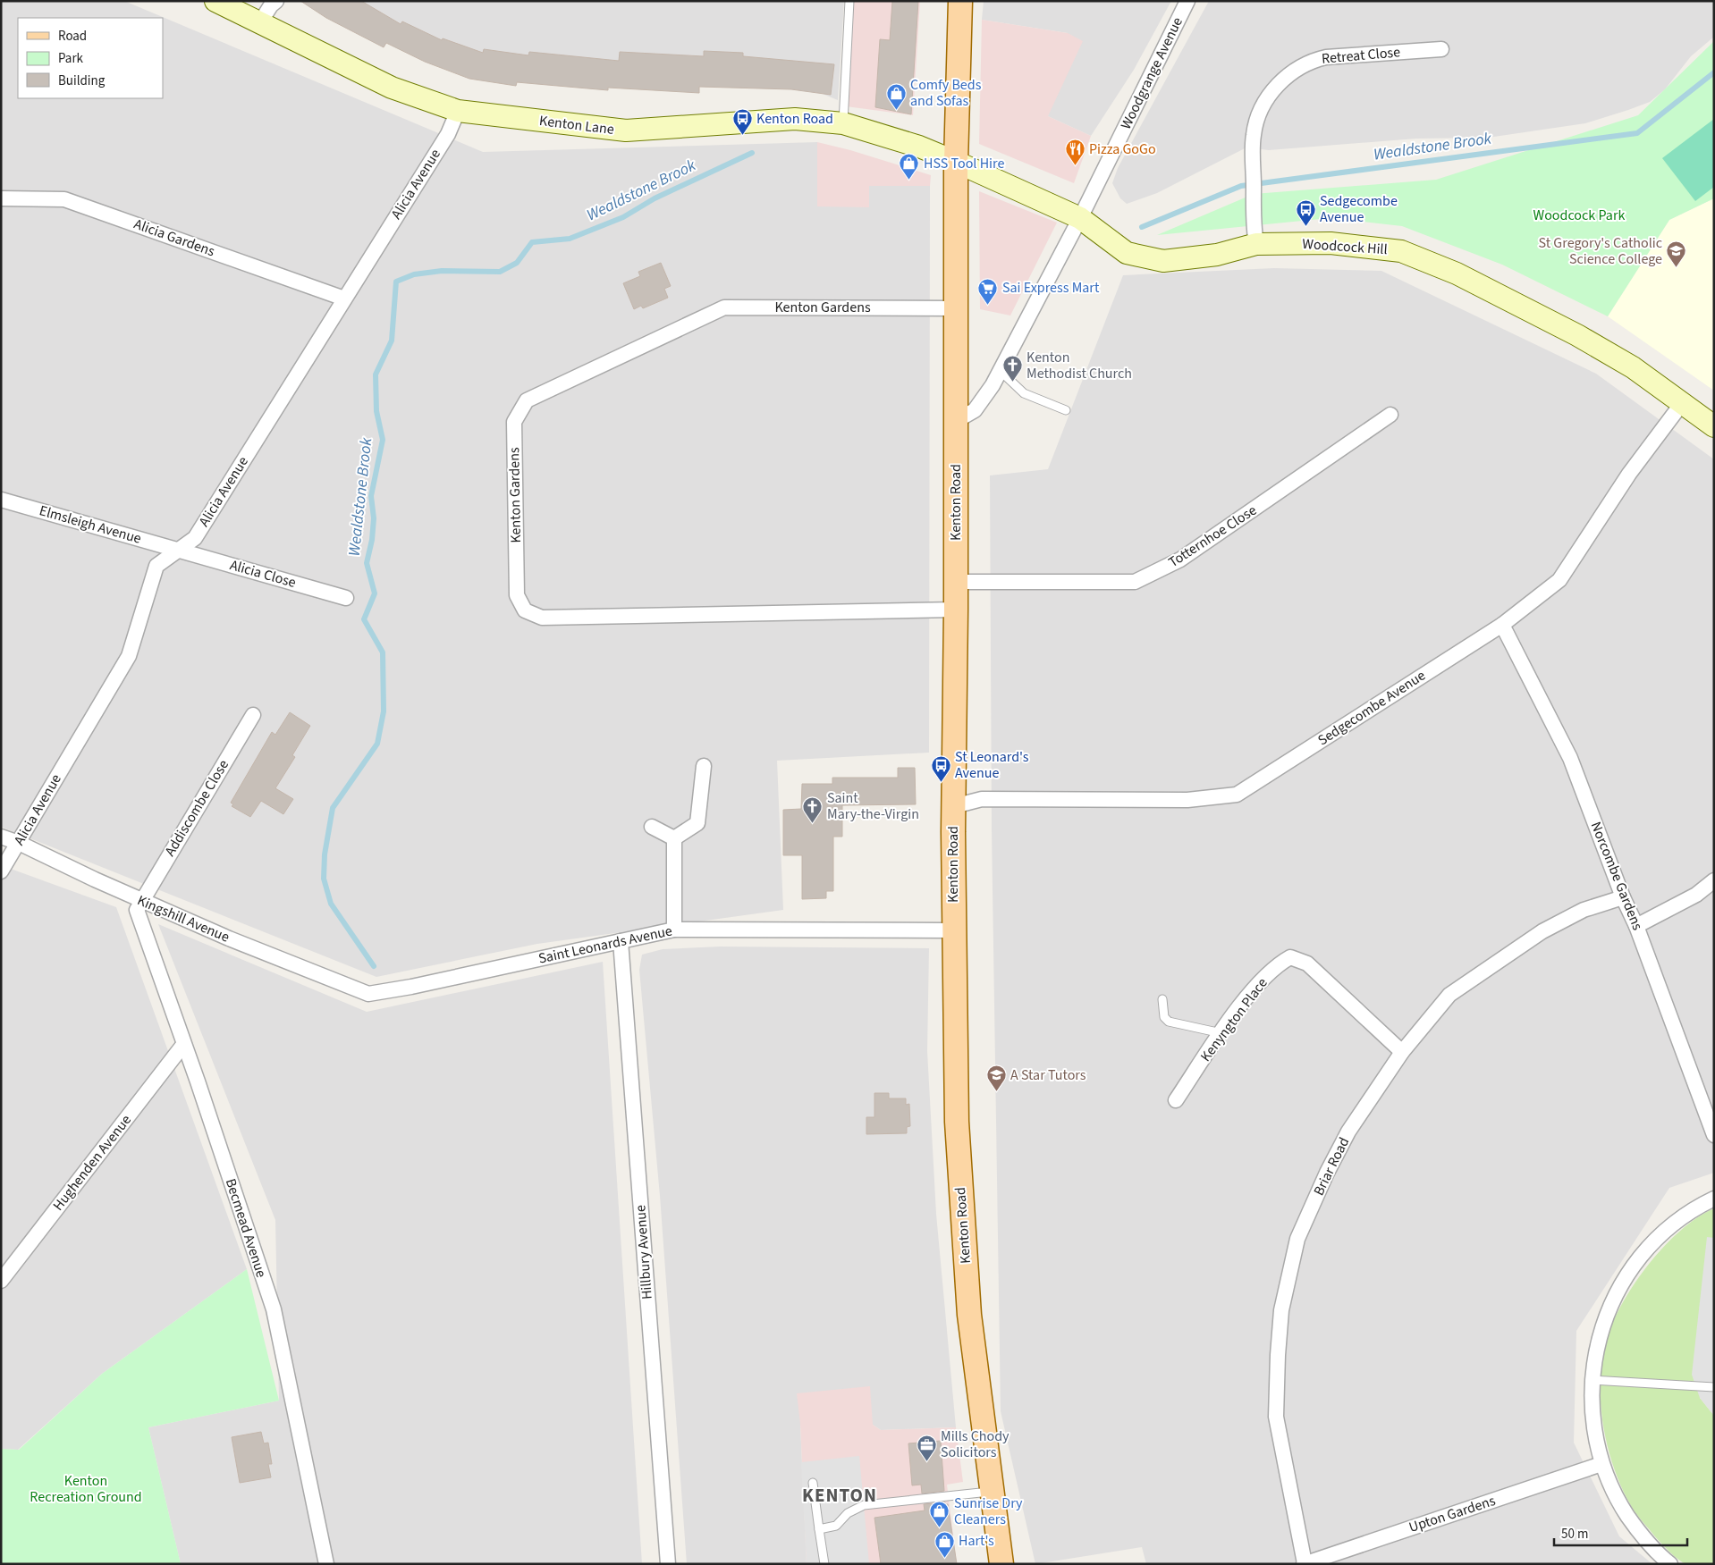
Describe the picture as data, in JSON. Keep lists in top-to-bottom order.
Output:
{
  "streets": {
    "main road": ["Kenton Road"],
    "street": [
      "Retreat Close",
      "Woodgrange Avenue",
      "Kenton Lane",
      "Alicia Avenue",
      "Alicia Gardens",
      "Woodcock Hill",
      "Kenton Gardens",
      "Elmsleigh Avenue",
      "Totternhoe Close",
      "Alicia Close",
      "Sedgecombe Avenue",
      "Addiscombe Close",
      "Norcombe Gardens",
      "Kingshill Avenue",
      "Saint Leonards Avenue",
      "Kenyngton Place",
      "Hughenden Avenue",
      "Briar Road",
      "Becmead Avenue",
      "Hillbury Avenue",
      "Upton Gardens"
    ]
  },
  "crossings": [
    ["Retreat Close", "Woodcock Hill"],
    ["Woodgrange Avenue", "Woodcock Hill"],
    ["Woodgrange Avenue", "Kenton Road"],
    ["Kenton Lane", "Alicia Avenue"],
    ["Kenton Lane", "Woodcock Hill"],
    ["Kenton Lane", "Kenton Road"],
    ["Alicia Avenue", "Alicia Gardens"],
    ["Alicia Avenue", "Elmsleigh Avenue"],
    ["Alicia Avenue", "Alicia Close"],
    ["Alicia Avenue", "Kingshill Avenue"],
    ["Woodcock Hill", "Kenton Road"],
    ["Woodcock Hill", "Sedgecombe Avenue"],
    ["Kenton Gardens", "Kenton Road"],
    ["Kenton Road", "Totternhoe Close"],
    ["Kenton Road", "Sedgecombe Avenue"],
    ["Kenton Road", "Saint Leonards Avenue"],
    ["Elmsleigh Avenue", "Alicia Close"],
    ["Sedgecombe Avenue", "Norcombe Gardens"],
    ["Addiscombe Close", "Kingshill Avenue"],
    ["Addiscombe Close", "Becmead Avenue"],
    ["Norcombe Gardens", "Briar Road"],
    ["Kingshill Avenue", "Saint Leonards Avenue"],
    ["Kingshill Avenue", "Becmead Avenue"],
    ["Saint Leonards Avenue", "Hillbury Avenue"],
    ["Kenyngton Place", "Briar Road"],
    ["Hughenden Avenue", "Becmead Avenue"],
    ["Briar Road", "Upton Gardens"]
  ],
  "districts": ["KENTON"],
  "water": ["Wealdstone Brook"],
  "parks": ["Woodcock Park", "Kenton Recreation Ground"],
  "places": {
    "shop": [
      "Comfy Beds and Sofas",
      "HSS Tool Hire",
      "Sunrise Dry Cleaners",
      "Hart's"
    ],
    "bus stop": ["Kenton Road", "Sedgecombe Avenue", "St Leonard's Avenue"],
    "restaurant": ["Pizza GoGo"],
    "school or university": ["St Gregory's Catholic Science College", "A Star Tutors"],
    "supermarket": ["Sai Express Mart"],
    "church": ["Kenton Methodist Church", "Saint Mary-the-Virgin"],
    "office": ["Mills Chody Solicitors"]
  },
  "legend": ["Road", "Park", "Building"],
  "scale_bar": "50 m"
}
